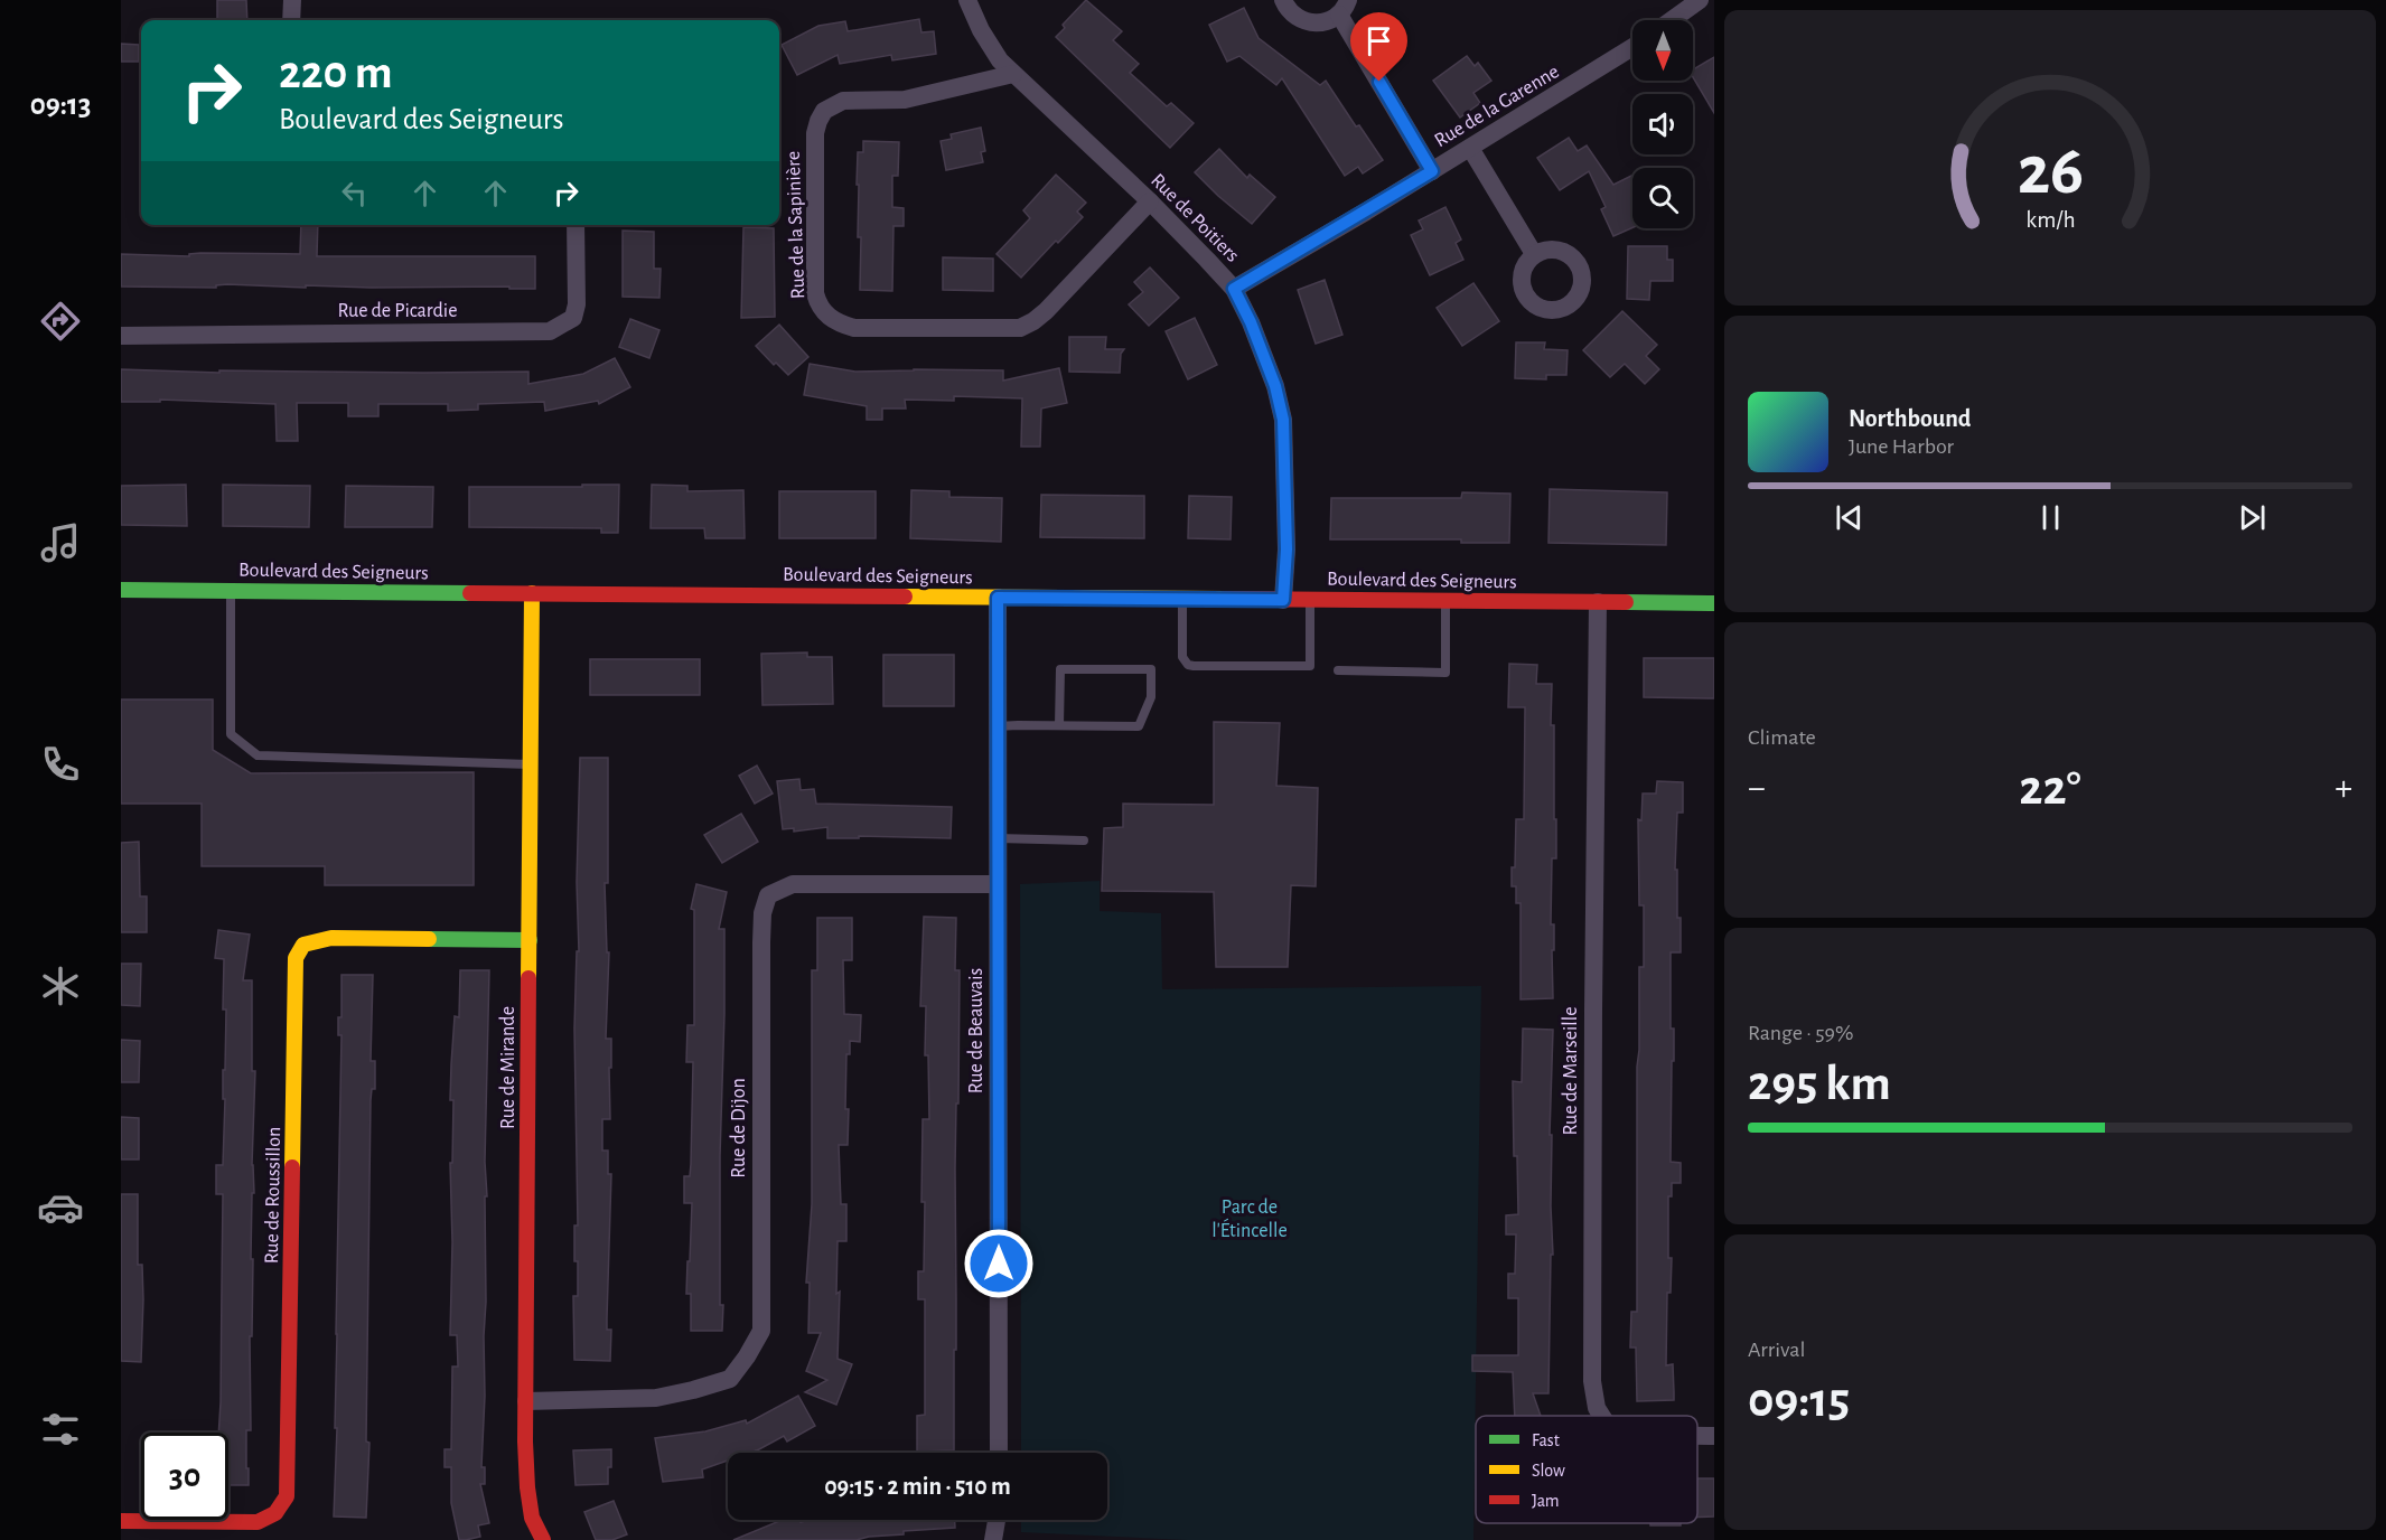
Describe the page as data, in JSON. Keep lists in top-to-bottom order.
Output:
{
  "streets": {
    "street": [
      "Rue de la Garenne",
      "Rue de Poitiers",
      "Rue de la Sapinière",
      "Rue de Picardie",
      "Boulevard des Seigneurs",
      "Rue de Beauvais",
      "Rue de Mirande",
      "Rue de Marseille",
      "Rue de Dijon",
      "Rue de Roussillon"
    ]
  },
  "crossings": [
    ["Rue de la Garenne", "Rue de Poitiers"],
    ["Rue de Poitiers", "Rue de la Sapinière"],
    ["Rue de Poitiers", "Boulevard des Seigneurs"],
    ["Boulevard des Seigneurs", "Rue de Beauvais"],
    ["Boulevard des Seigneurs", "Rue de Mirande"],
    ["Boulevard des Seigneurs", "Rue de Marseille"],
    ["Rue de Beauvais", "Rue de Dijon"],
    ["Rue de Mirande", "Rue de Dijon"],
    ["Rue de Mirande", "Rue de Roussillon"]
  ],
  "parks": ["Parc de l'Étincelle"],
  "legend": ["Fast", "Slow", "Jam"],
  "north": "bottom",
  "page": {
    "tabs": "09:13",
    "turn": ["220 m", "Boulevard des Seigneurs"],
    "song": ["Northbound", "June Harbor"],
    "tile": [
      "Climate",
      ["Range · 59%", "295 km"],
      ["Arrival", "09:15"]
    ],
    "heat": ["−", "22°", "+"],
    "limit": "30",
    "trip": "09:15 · 2 min · 510 m",
    "gauge": ["26", "km/h"]
  }
}
